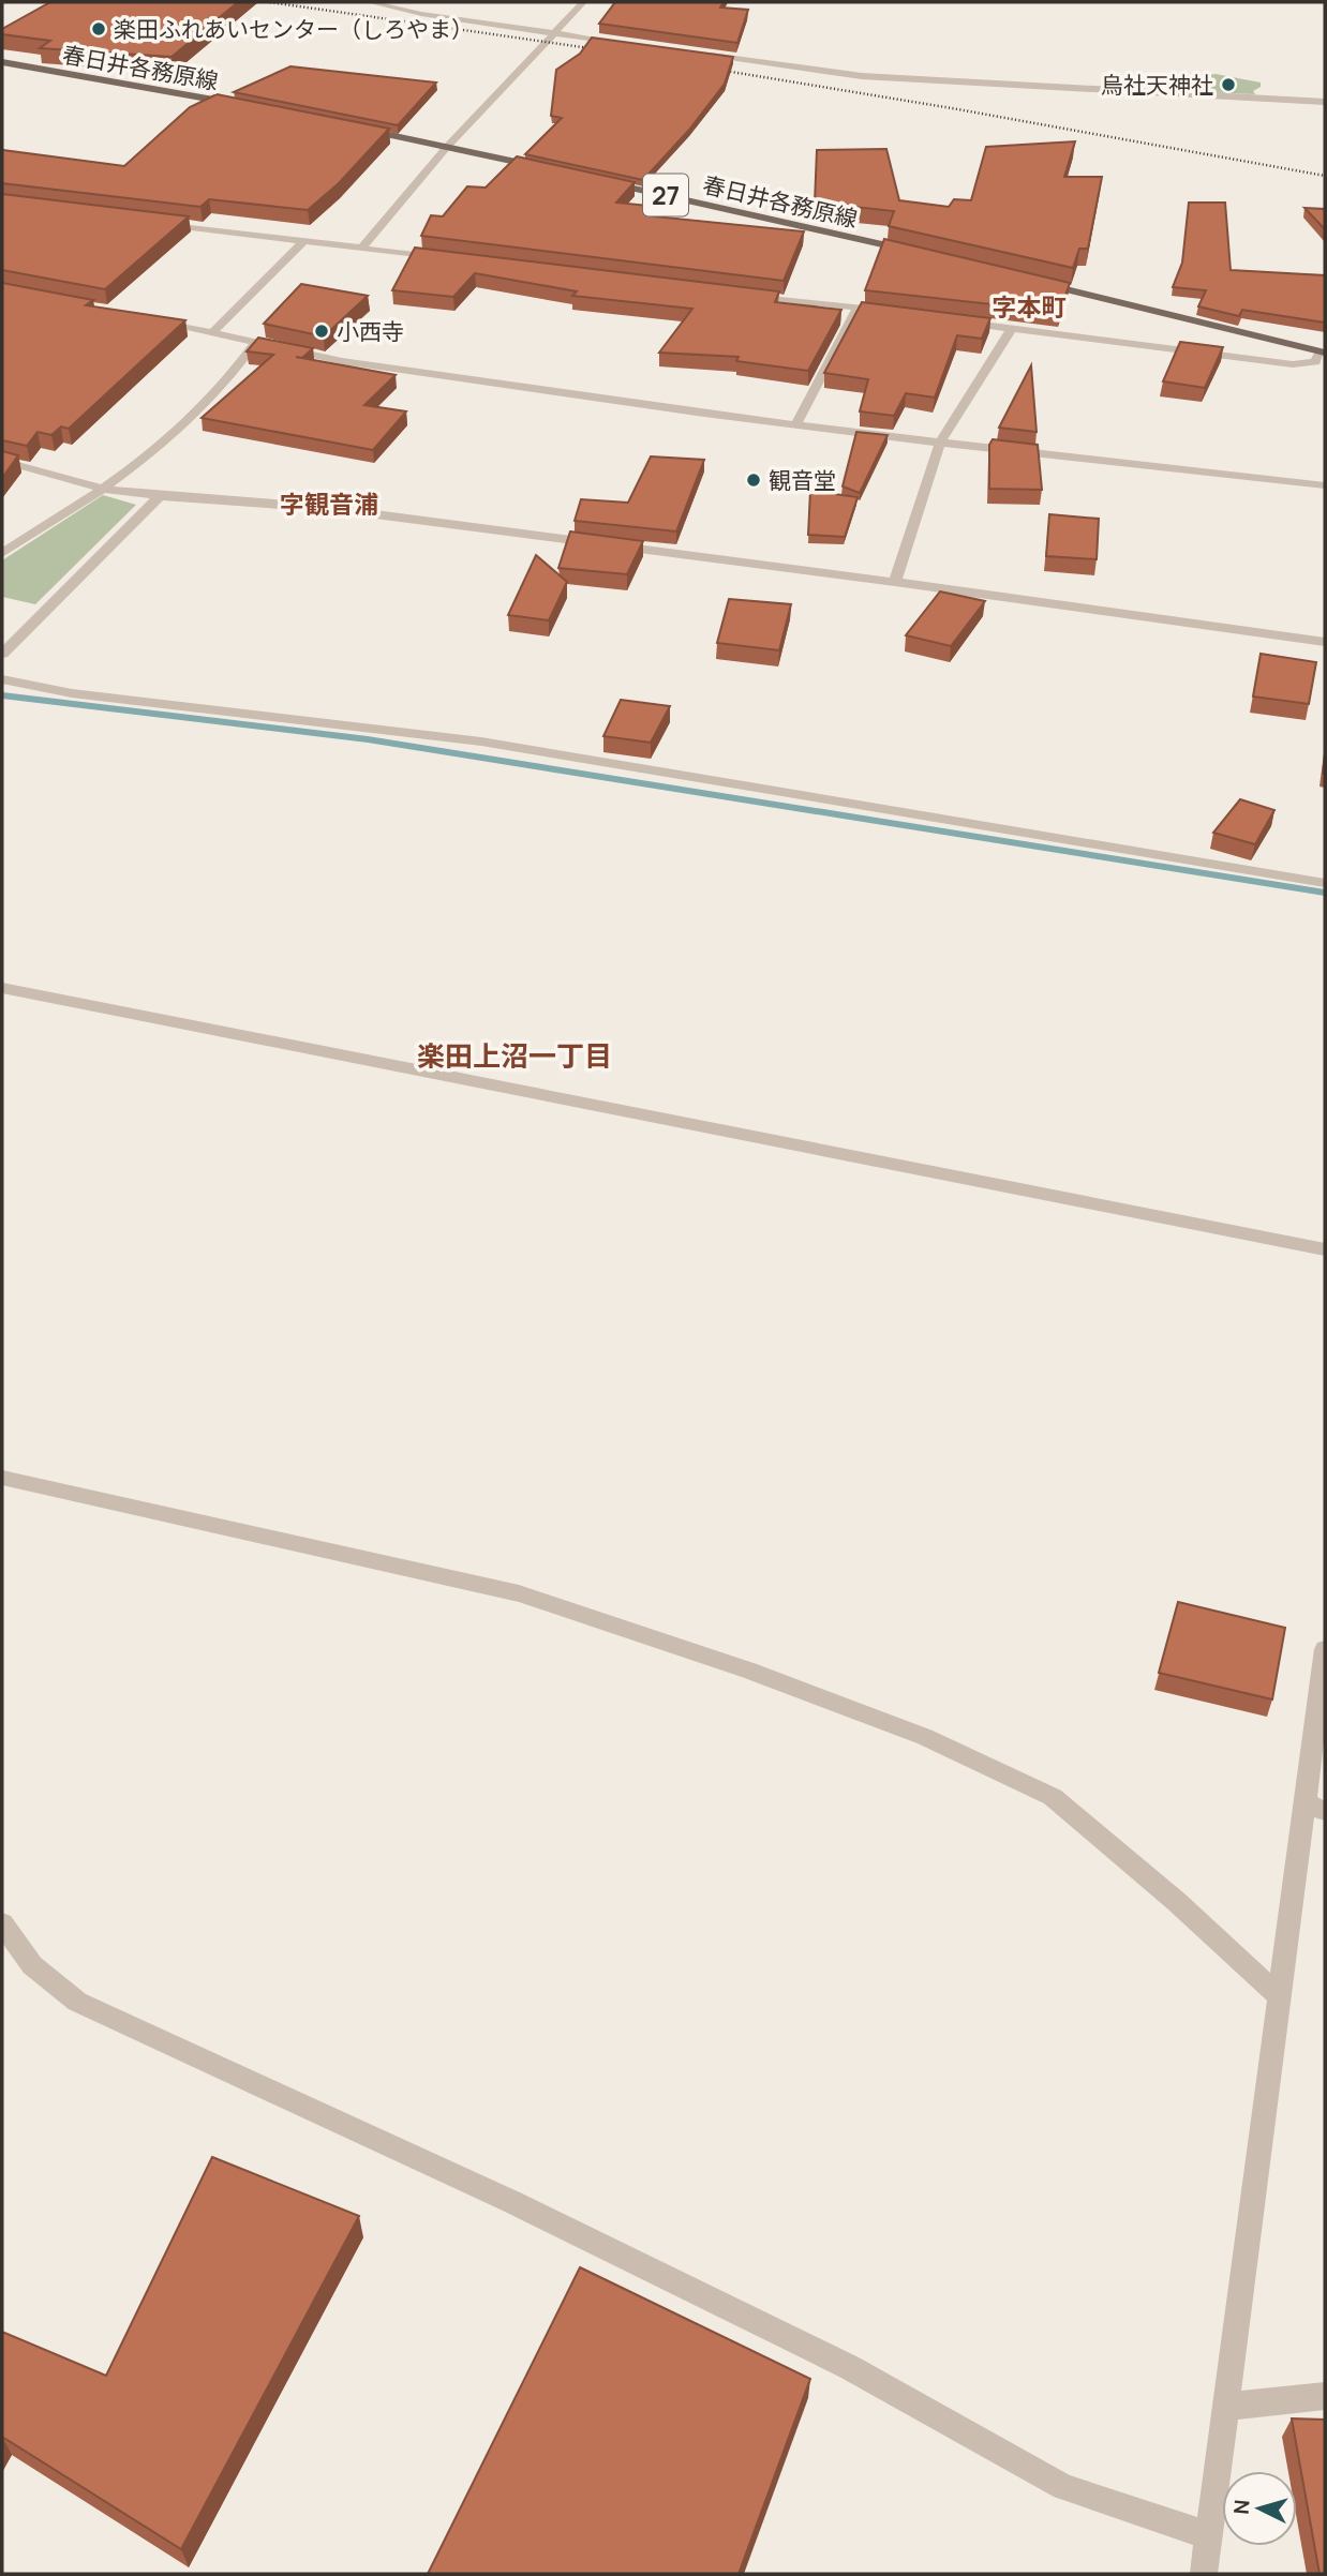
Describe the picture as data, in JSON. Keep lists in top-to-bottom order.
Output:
{
  "streets": {
    "main road": ["春日井各務原線", "27"]
  },
  "districts": ["字本町", "字観音浦", "楽田上沼一丁目"],
  "places": [
    "楽田ふれあいセンター（しろやま）",
    "烏社天神社",
    "小西寺",
    "観音堂"
  ],
  "north": "left"
}
